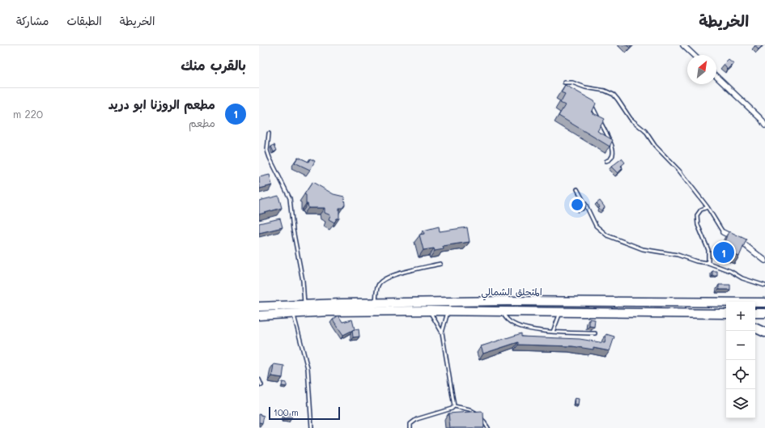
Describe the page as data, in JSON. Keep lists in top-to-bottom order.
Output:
{
  "streets": {
    "highway": ["المتحلق الشمالي"]
  },
  "scale_bar": "100 m",
  "north": "top right",
  "page": {
    "header": "الخريطة",
    "nav": ["الخريطة", "الطبقات", "مشاركة"],
    "heading": "بالقرب منك",
    "list": [
      {
        "mark": "1",
        "name": "مطعم الروزنا ابو دريد",
        "note": "مطعم",
        "value": "220 m"
      }
    ],
    "pins": "1",
    "map_buttons": ["+", "−"],
    "scale": "100 m"
  }
}
